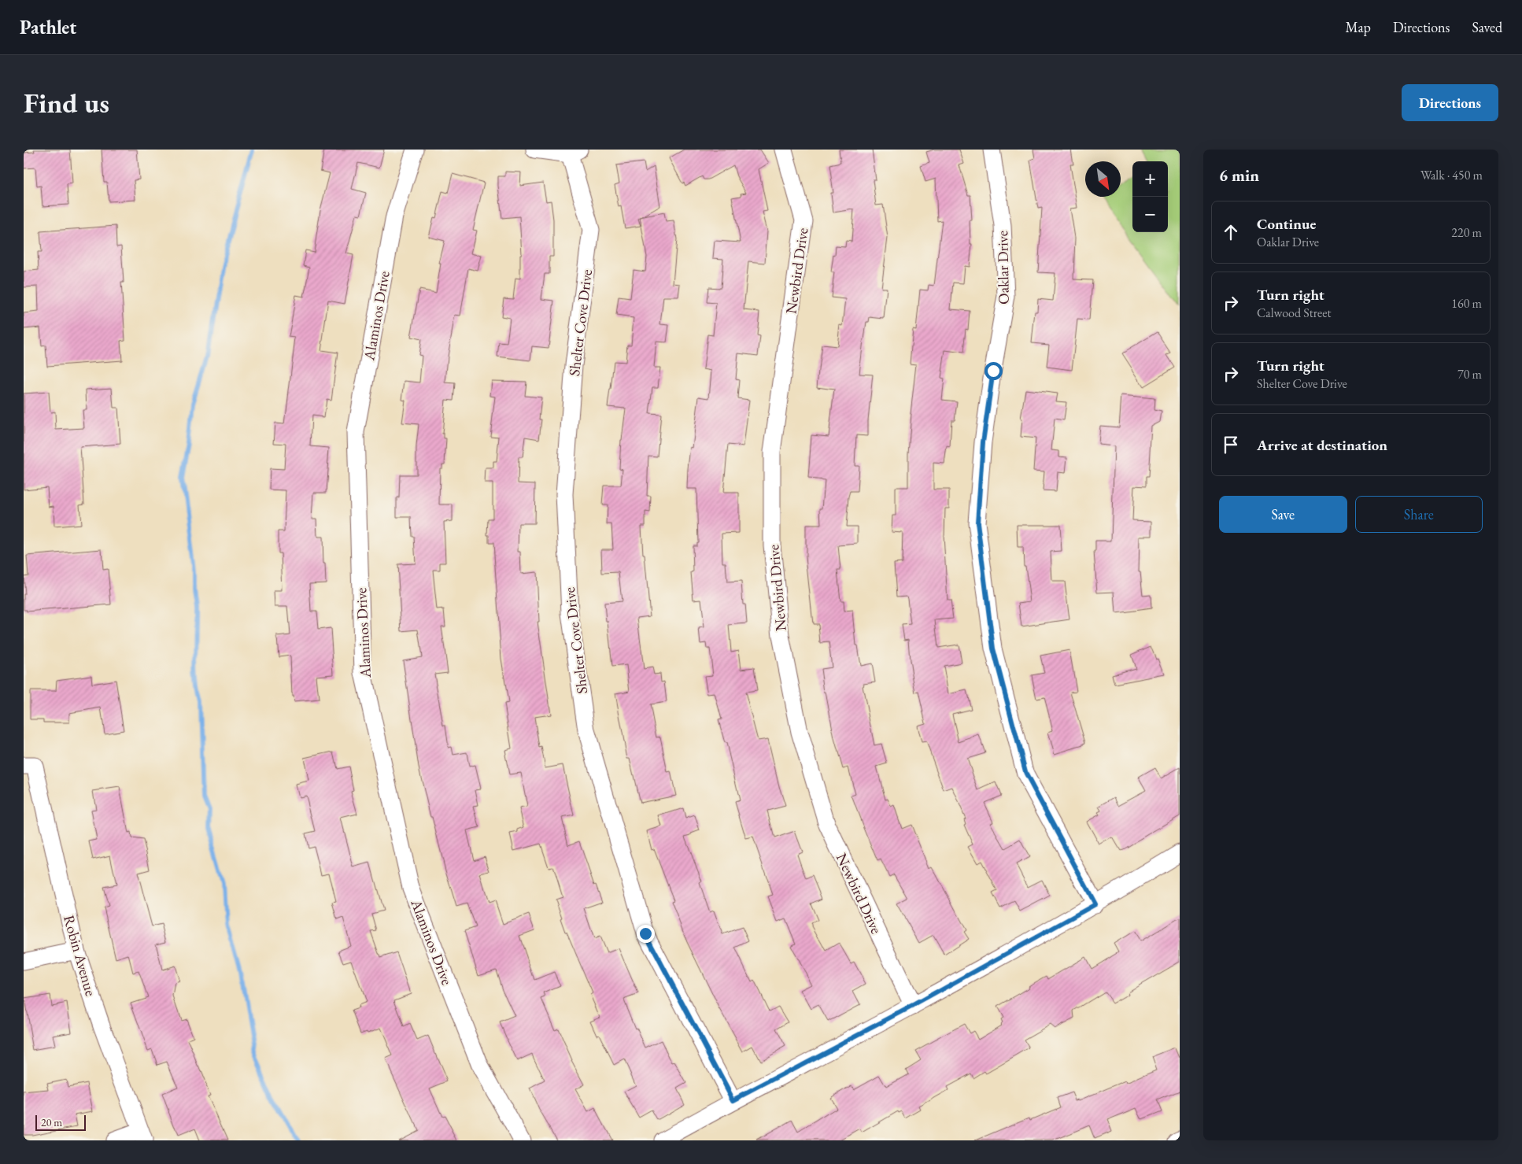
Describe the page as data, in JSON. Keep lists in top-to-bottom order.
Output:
{
  "streets": {
    "street": [
      "Oaklar Drive",
      "Newbird Drive",
      "Alaminos Drive",
      "Shelter Cove Drive",
      "Robin Avenue"
    ]
  },
  "scale_bar": "20 m",
  "north": "bottom right",
  "page": {
    "header": "Pathlet",
    "nav": ["Map", "Directions", "Saved"],
    "buttons": [
      "Directions",
      ["Save", "Share"]
    ],
    "title": "Find us",
    "heading": ["6 min", "Walk · 450 m"],
    "map_buttons": ["+", "−"],
    "list": [
      ["Continue", "Oaklar Drive", "220 m"],
      ["Turn right", "Calwood Street", "160 m"],
      ["Turn right", "Shelter Cove Drive", "70 m"],
      "Arrive at destination"
    ],
    "scale": "20 m"
  }
}
